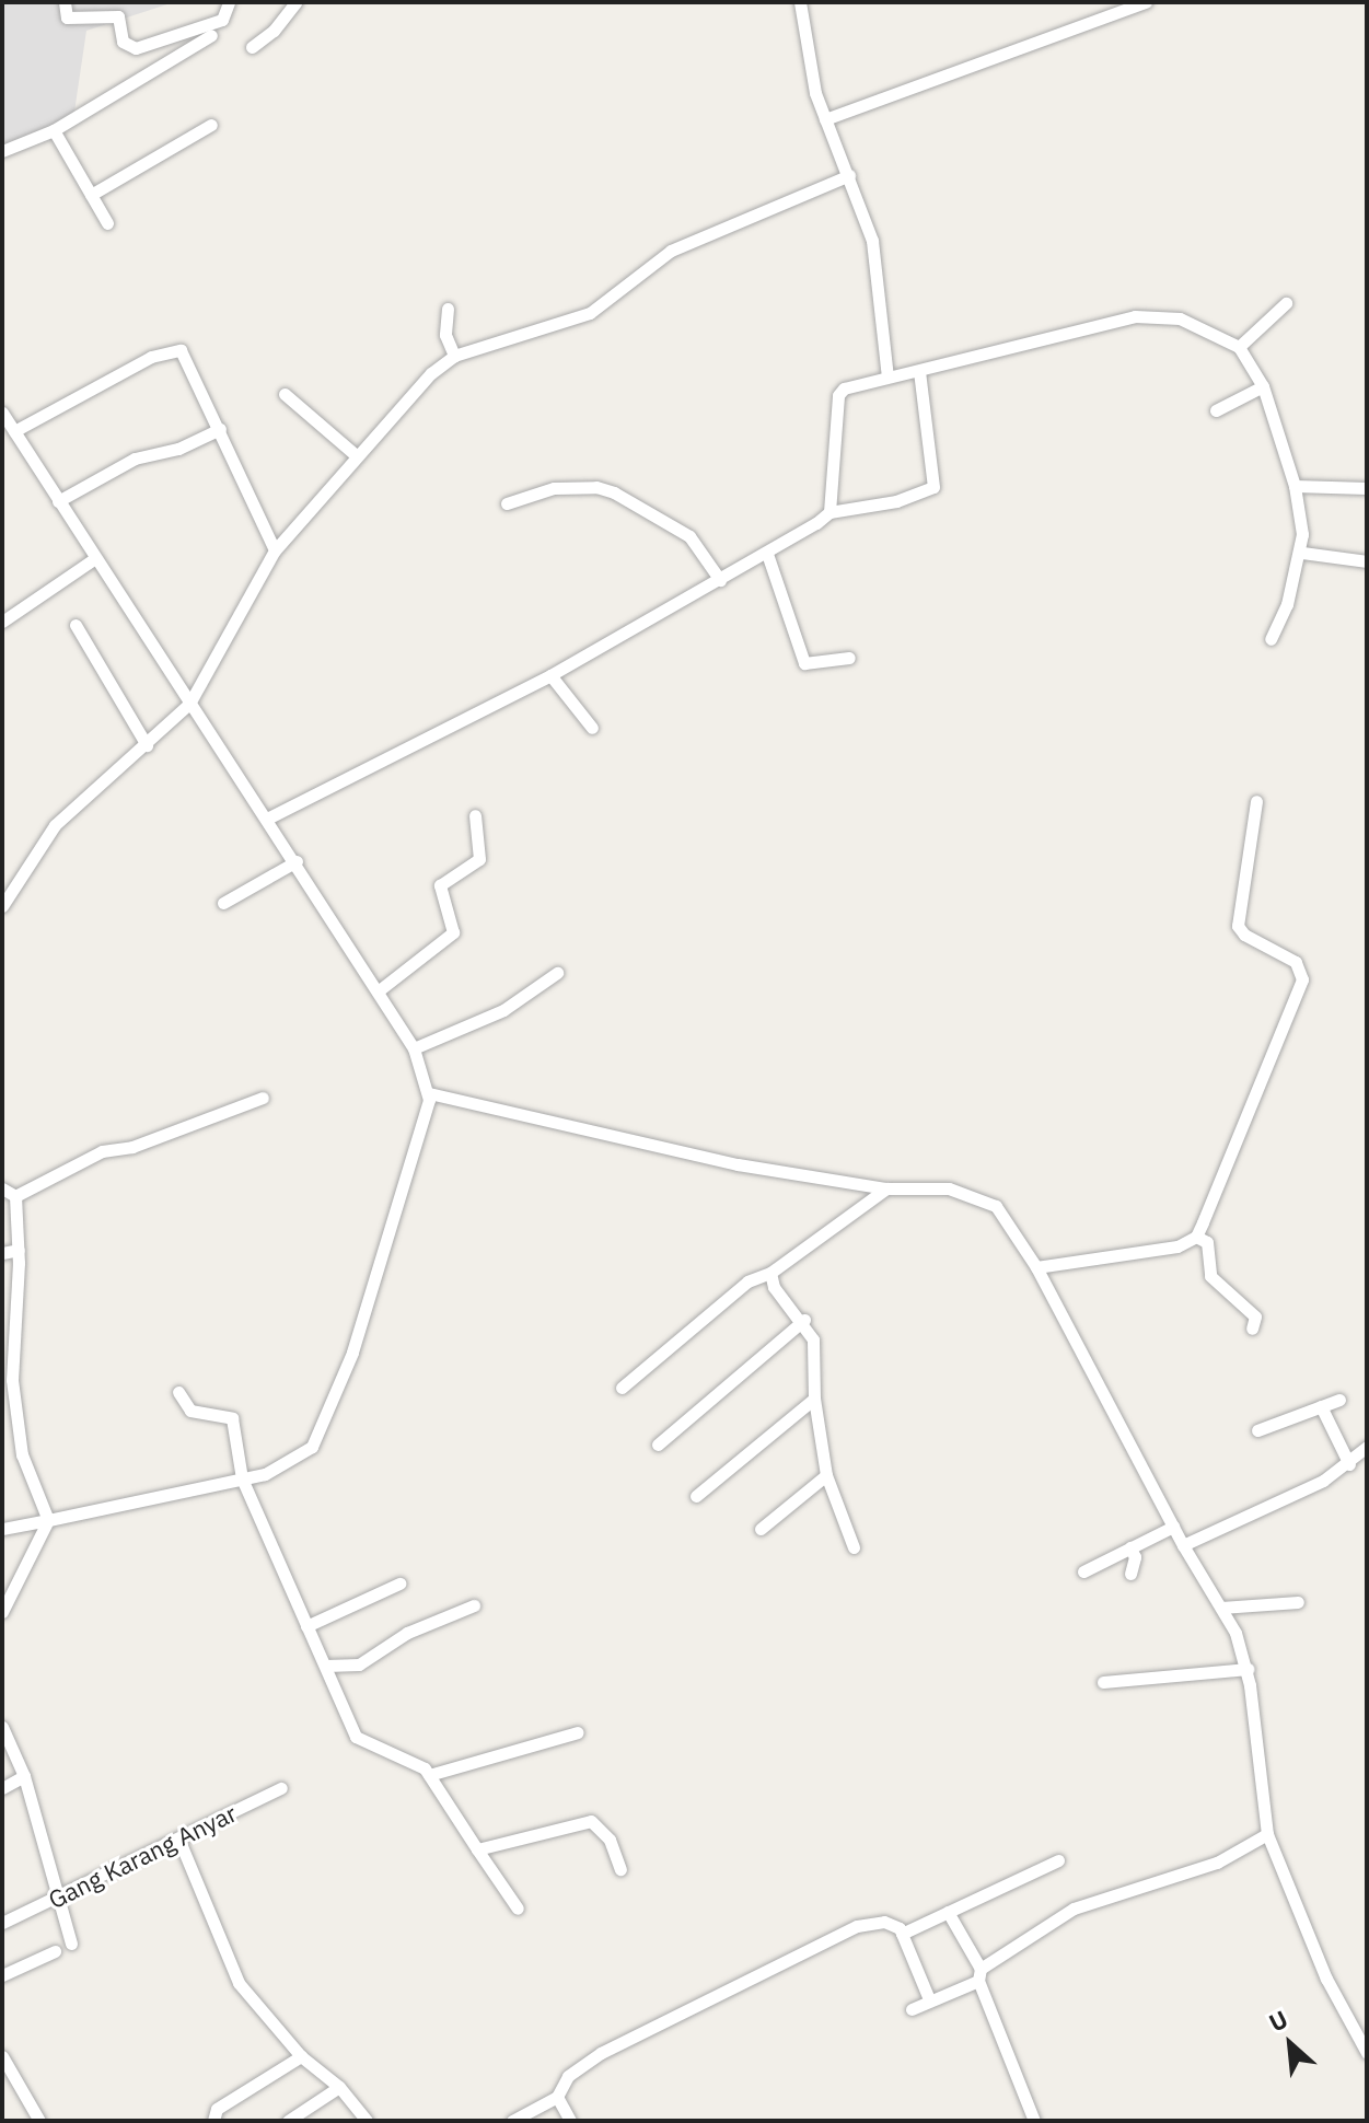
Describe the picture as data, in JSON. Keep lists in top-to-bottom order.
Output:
{
  "streets": {
    "street": ["Gang Karang Anyar"]
  },
  "north": "top left"
}
